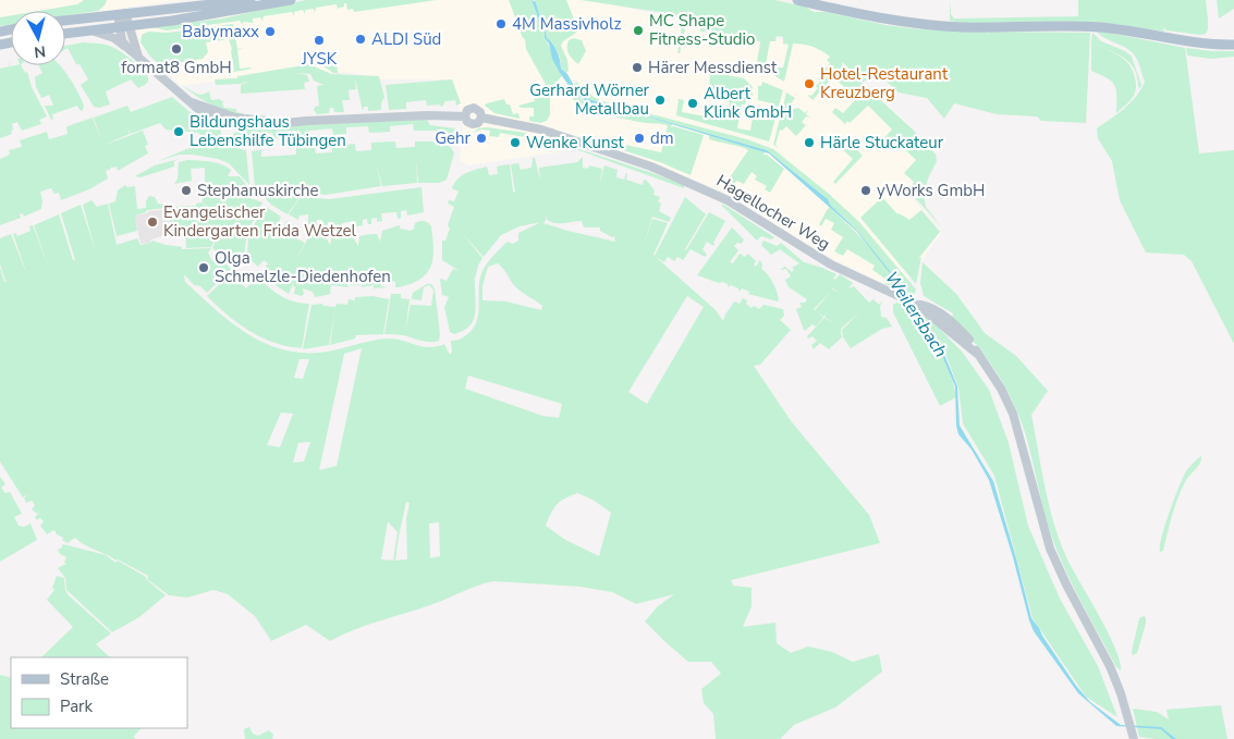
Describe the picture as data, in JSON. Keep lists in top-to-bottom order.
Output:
{
  "streets": {
    "street": ["Hagellocher Weg"]
  },
  "water": ["Weilersbach"],
  "places": [
    "4M Massivholz",
    "MC Shape Fitness-Studio",
    "Babymaxx",
    "ALDI Süd",
    "JYSK",
    "format8 GmbH",
    "Härer Messdienst",
    "Hotel-Restaurant Kreuzberg",
    "Gerhard Wörner Metallbau",
    "Albert Klink GmbH",
    "Bildungshaus Lebenshilfe Tübingen",
    "Gehr",
    "dm",
    "Wenke Kunst",
    "Härle Stuckateur",
    "Stephanuskirche",
    "yWorks GmbH",
    "Evangelischer Kindergarten Frida Wetzel",
    "Olga Schmelzle-Diedenhofen"
  ],
  "legend": ["Straße", "Park"],
  "north": "bottom"
}
